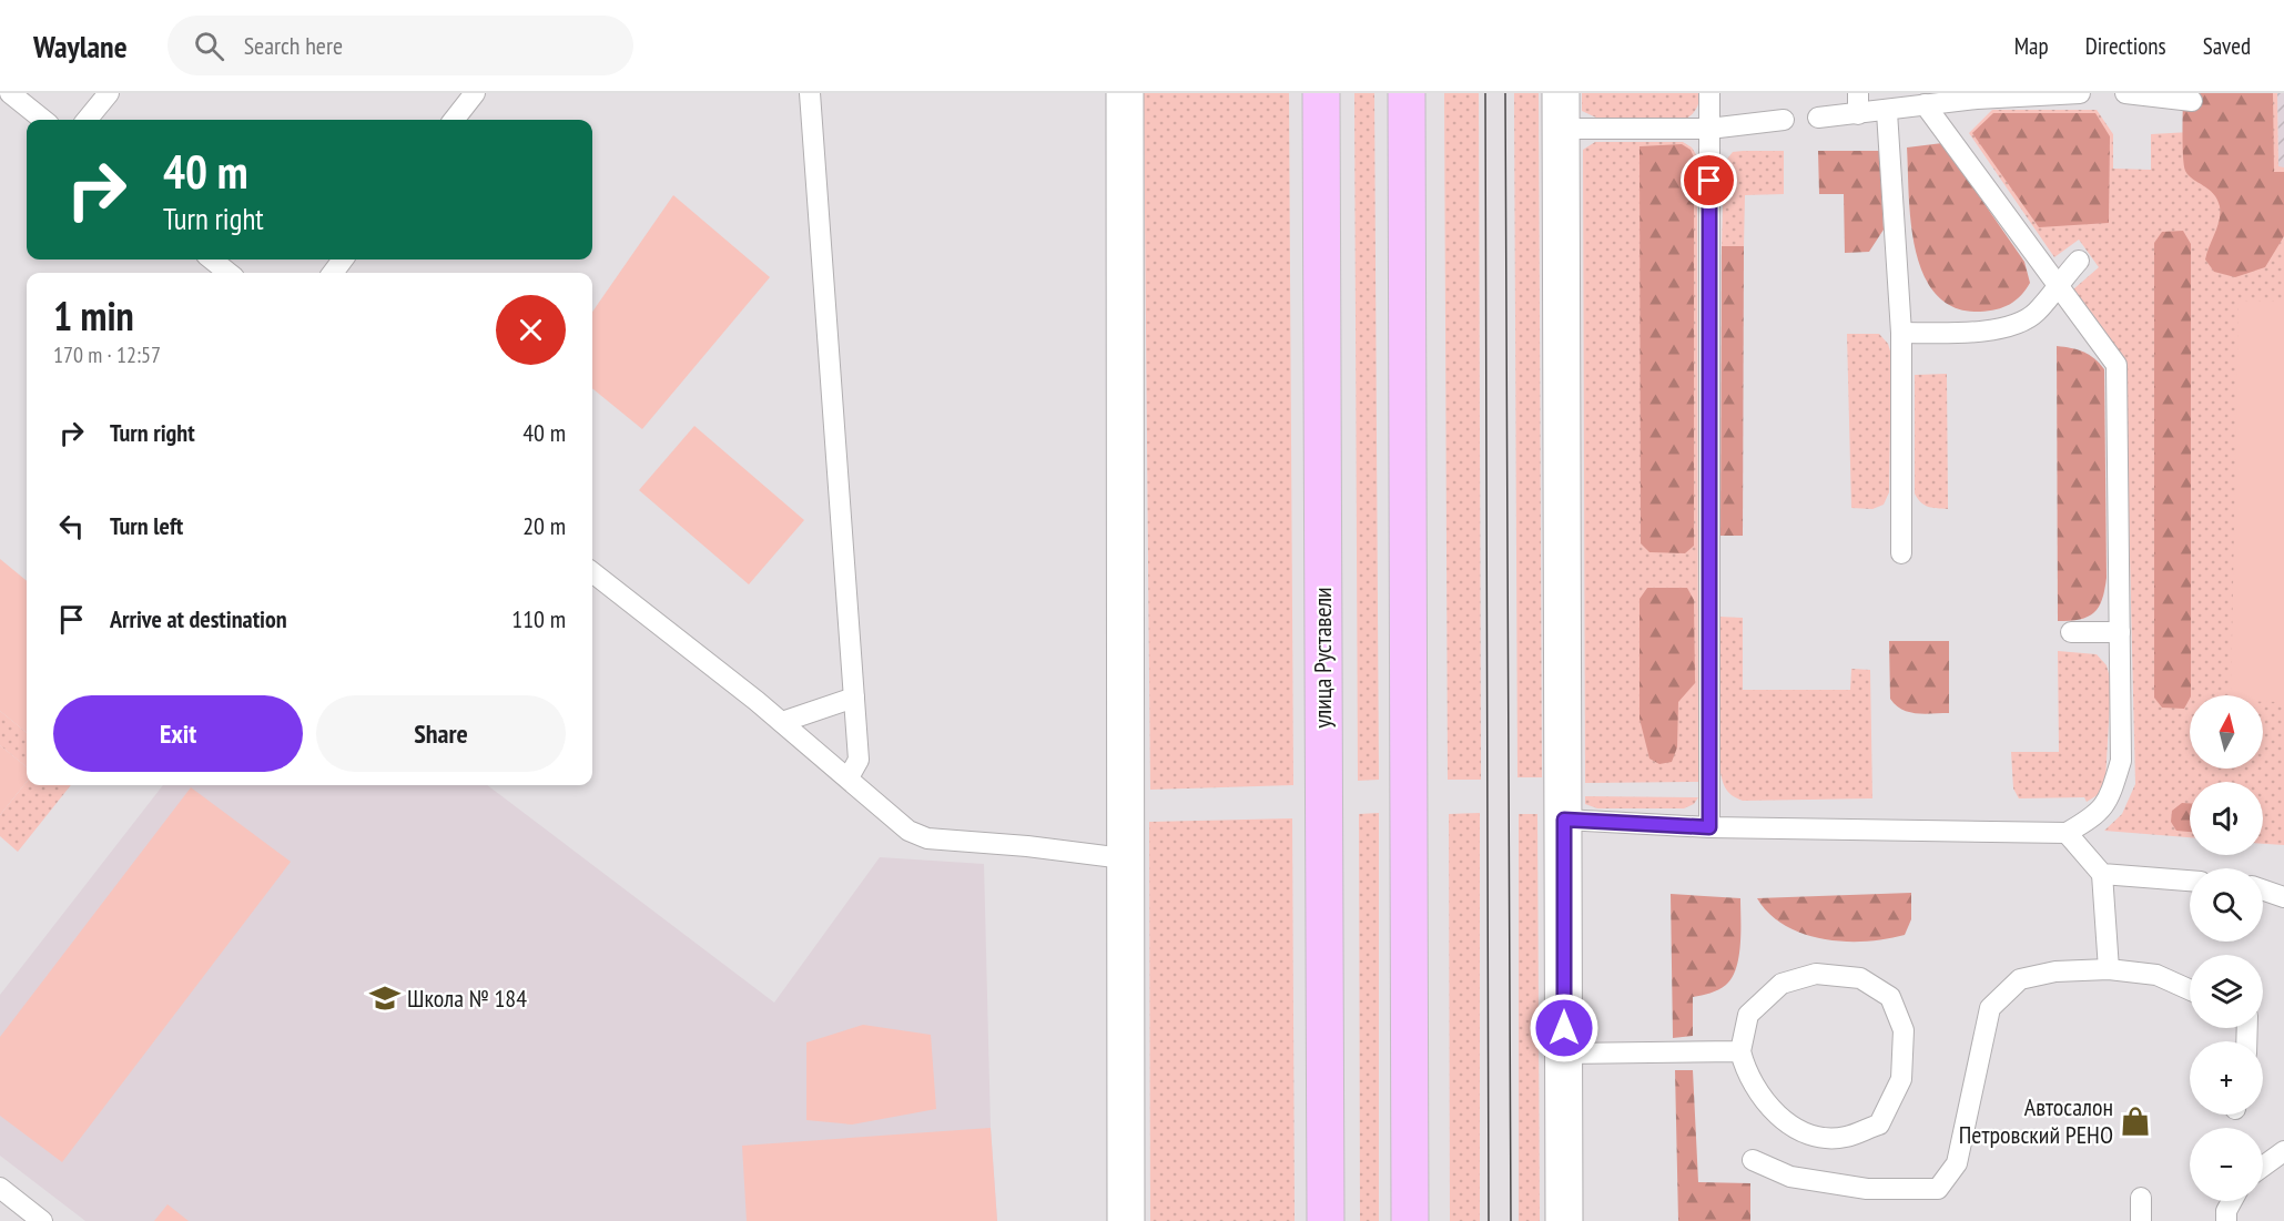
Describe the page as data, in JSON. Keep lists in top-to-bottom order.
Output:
{
  "streets": {
    "main road": ["улица Руставели"]
  },
  "places": {
    "school or university": ["Школа № 184"],
    "shop": ["Автосалон Петровский РЕНО"]
  },
  "north": "top",
  "page": {
    "header": "Waylane",
    "search": "Search here",
    "nav": ["Map", "Directions", "Saved"],
    "turn": ["40 m", "Turn right"],
    "heading": ["1 min", "170 m · 12:57"],
    "list": [
      {
        "name": "Turn right",
        "value": "40 m"
      },
      {
        "name": "Turn left",
        "value": "20 m"
      },
      {
        "name": "Arrive at destination",
        "value": "110 m"
      }
    ],
    "buttons": ["Exit", "Share"],
    "map_buttons": ["+", "−"]
  }
}
